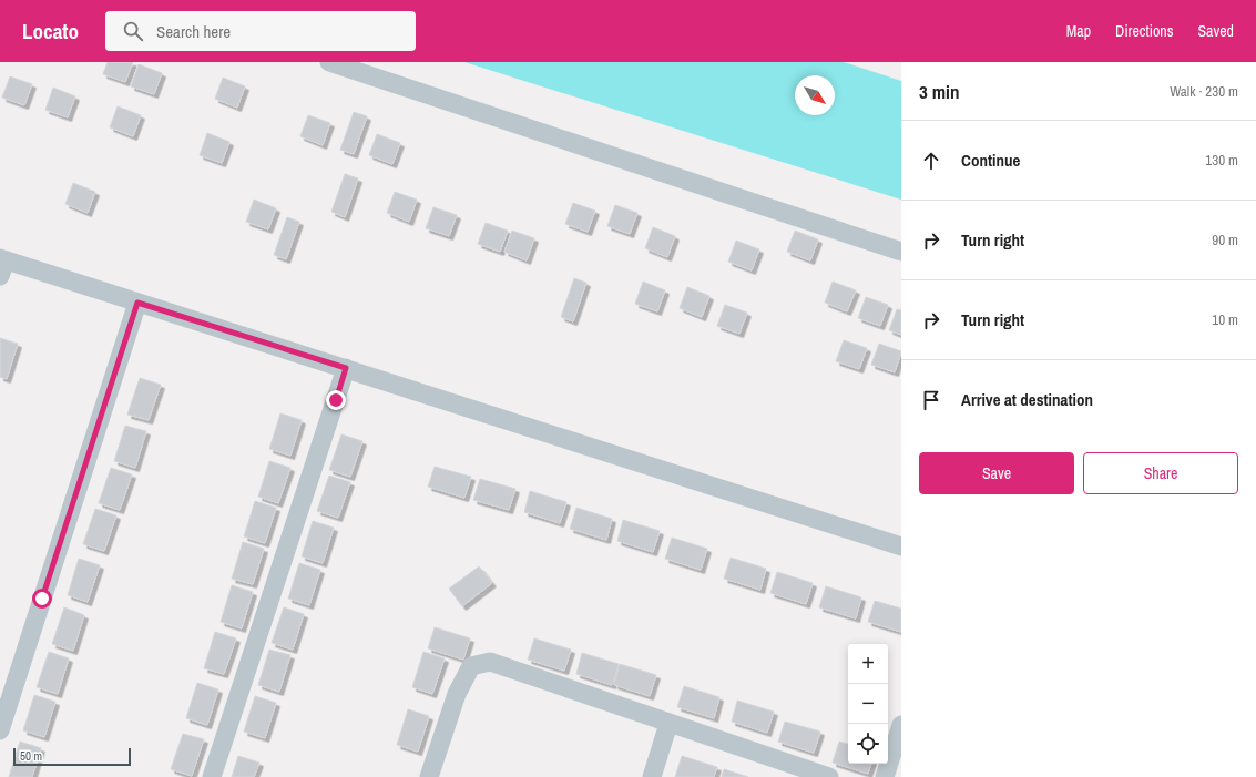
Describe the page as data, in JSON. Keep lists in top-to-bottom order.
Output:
{
  "scale_bar": "50 m",
  "north": "bottom right",
  "page": {
    "header": "Locato",
    "search": "Search here",
    "nav": ["Map", "Directions", "Saved"],
    "heading": ["3 min", "Walk · 230 m"],
    "list": [
      ["Continue", "130 m"],
      ["Turn right", "90 m"],
      ["Turn right", "10 m"],
      "Arrive at destination"
    ],
    "buttons": ["Save", "Share"],
    "map_buttons": ["+", "−"],
    "scale": "50 m"
  }
}
